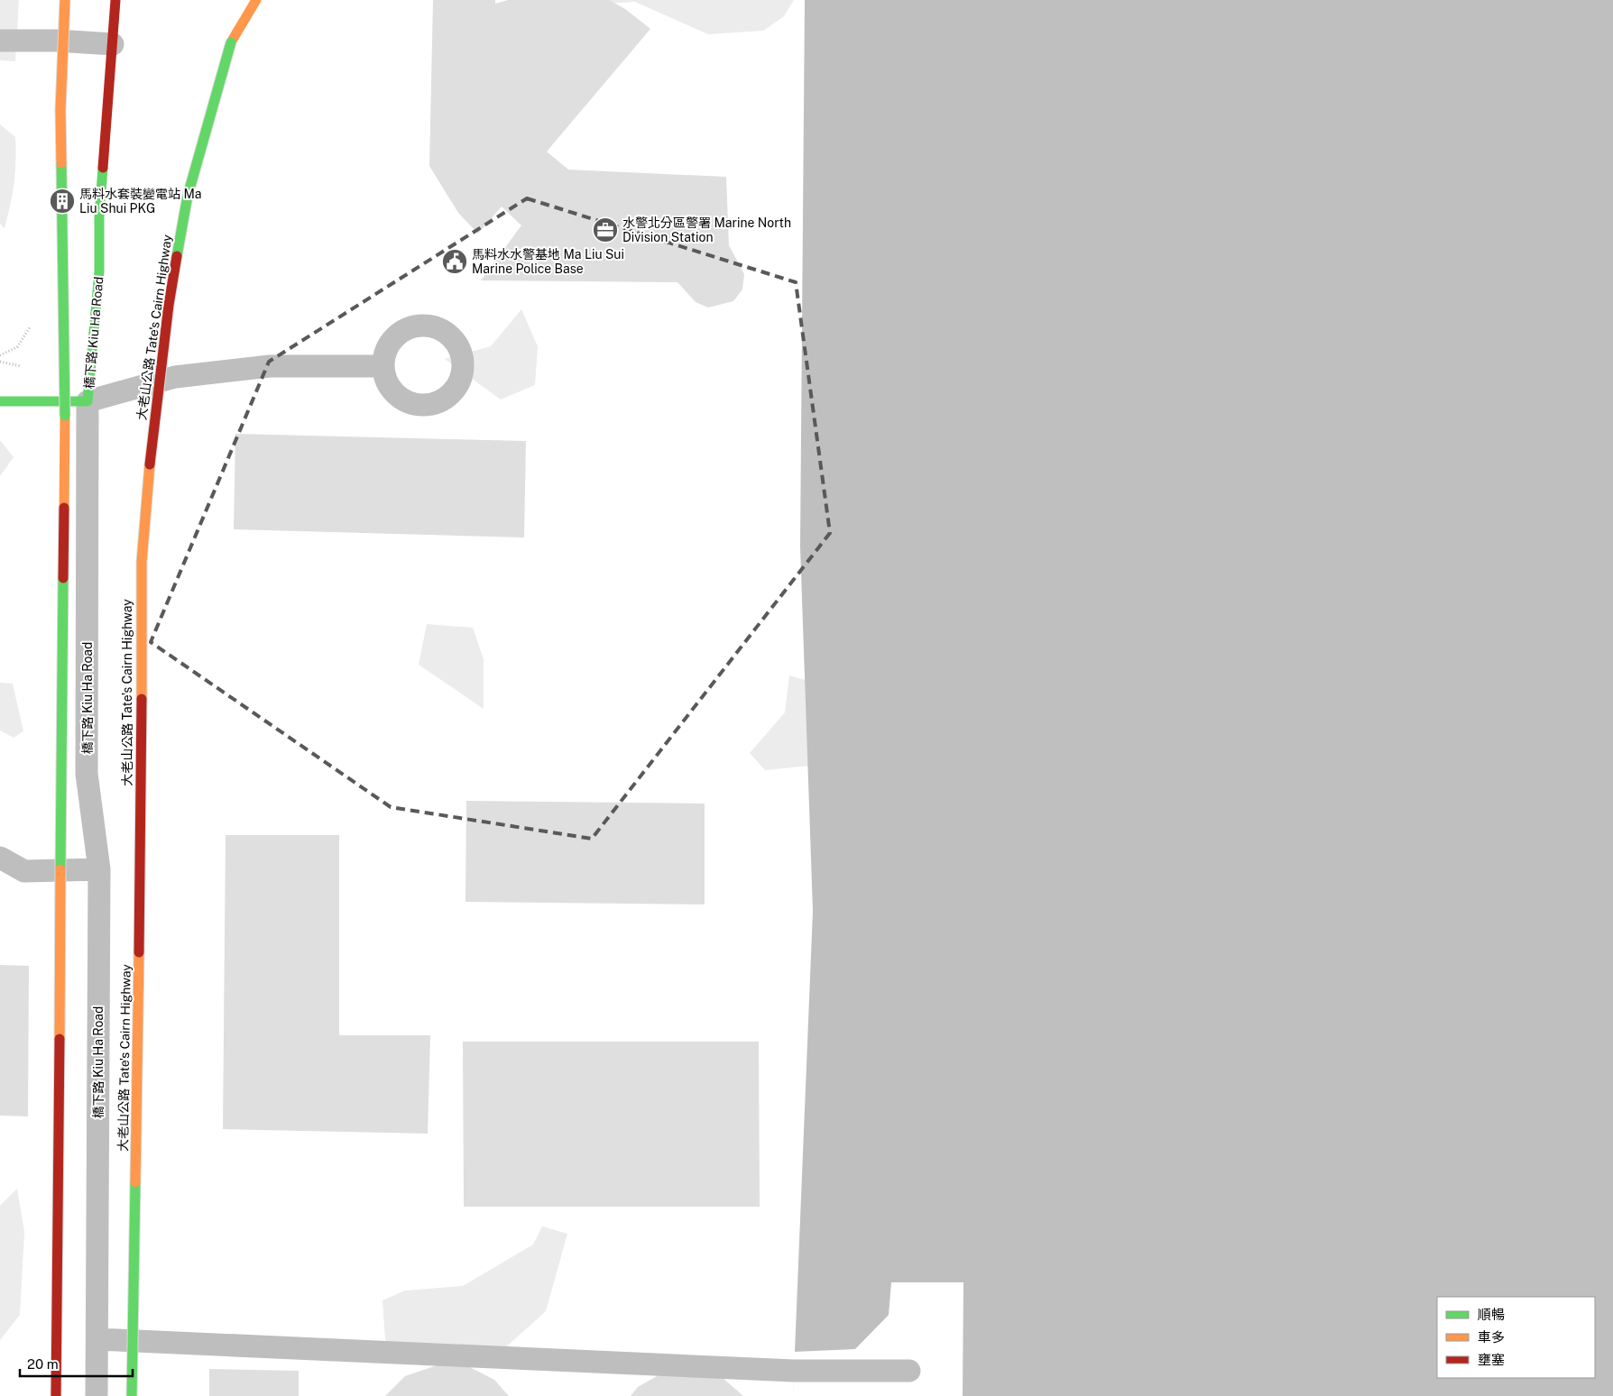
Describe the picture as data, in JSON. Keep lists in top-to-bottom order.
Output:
{
  "streets": {
    "main road": ["大老山公路 Tate's Cairn Highway", "橋下路 Kiu Ha Road"]
  },
  "places": {
    "building": ["馬料水套裝變電站 Ma Liu Shui PKG"],
    "office": ["水警北分區警署 Marine North Division Station"],
    "public building": ["馬料水水警基地 Ma Liu Sui Marine Police Base"]
  },
  "legend": ["順暢", "車多", "壅塞"],
  "scale_bar": "20 m"
}
